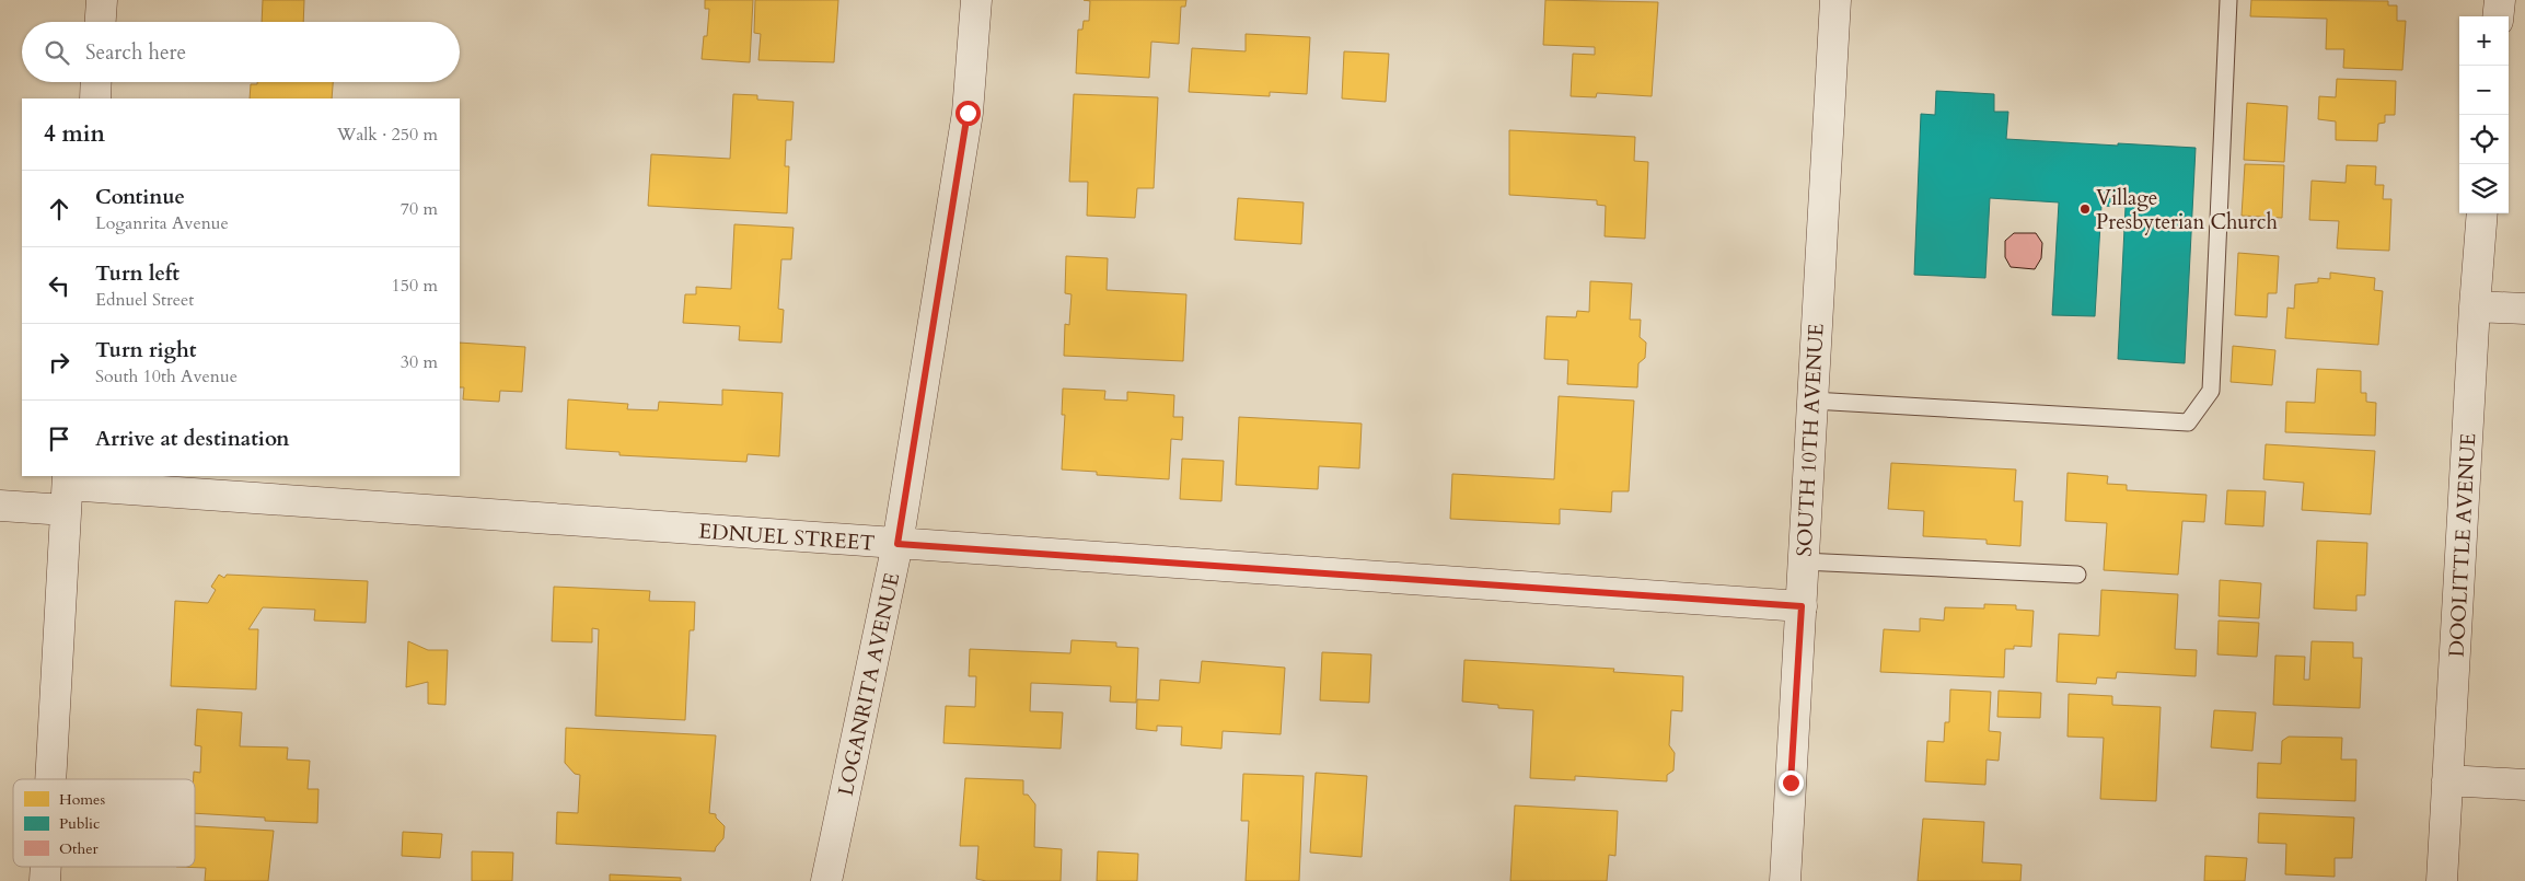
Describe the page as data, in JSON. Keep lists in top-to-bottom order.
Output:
{
  "streets": {
    "street": [
      "SOUTH 10TH AVENUE",
      "EDNUEL STREET",
      "DOOLITTLE AVENUE",
      "LOGANRITA AVENUE"
    ]
  },
  "crossings": [
    ["SOUTH 10TH AVENUE", "EDNUEL STREET"],
    ["EDNUEL STREET", "LOGANRITA AVENUE"]
  ],
  "places": ["Village Presbyterian Church"],
  "legend": ["Homes", "Public", "Other"],
  "page": {
    "map_buttons": ["+", "−"],
    "search": "Search here",
    "heading": ["4 min", "Walk · 250 m"],
    "list": [
      ["Continue", "Loganrita Avenue", "70 m"],
      ["Turn left", "Ednuel Street", "150 m"],
      ["Turn right", "South 10th Avenue", "30 m"],
      "Arrive at destination"
    ]
  }
}
